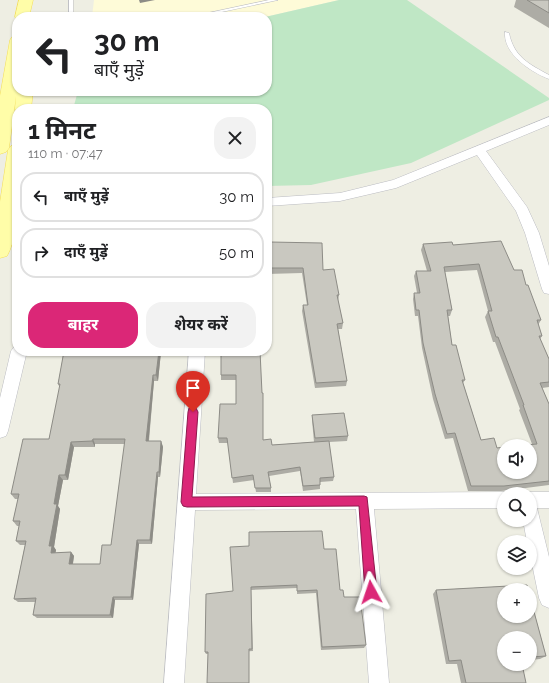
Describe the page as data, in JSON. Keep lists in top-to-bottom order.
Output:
{
  "page": {
    "turn": ["30 m", "बाएँ मुड़ें"],
    "heading": ["1 मिनट", "110 m · 07:47"],
    "list": [
      {
        "name": "बाएँ मुड़ें",
        "value": "30 m"
      },
      {
        "name": "दाएँ मुड़ें",
        "value": "50 m"
      }
    ],
    "buttons": ["बाहर", "शेयर करें"],
    "map_buttons": ["+", "−"]
  }
}
